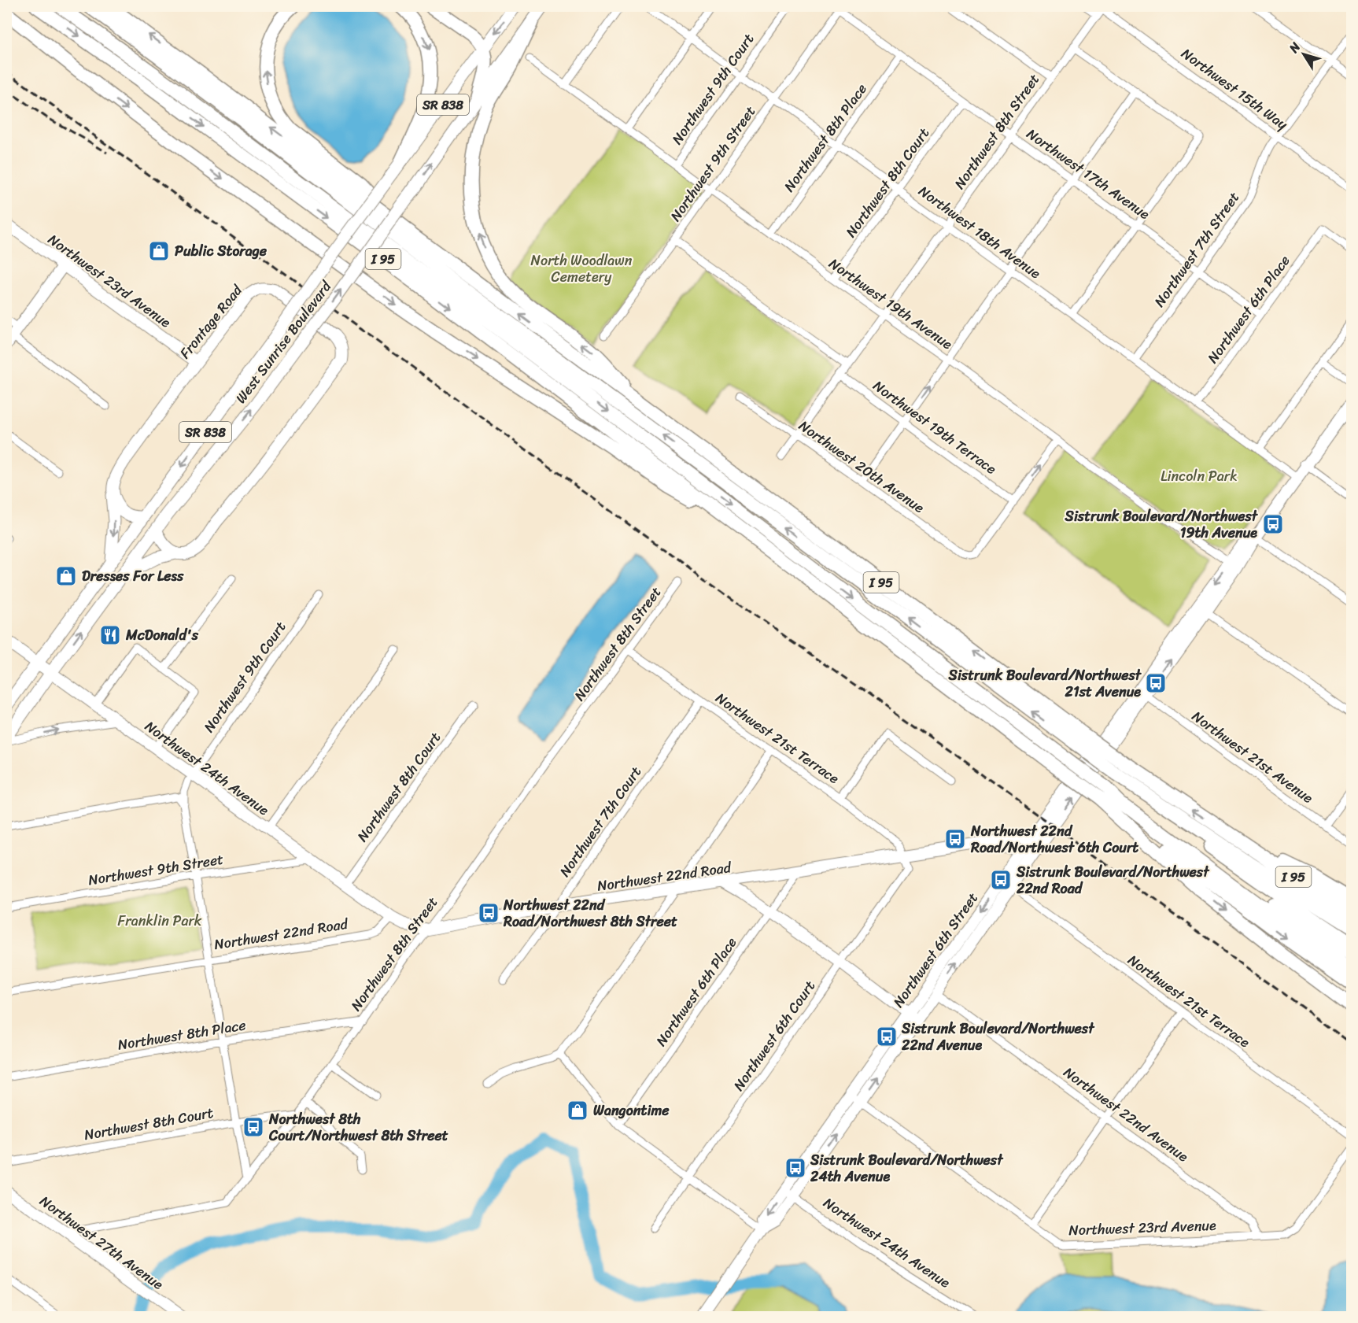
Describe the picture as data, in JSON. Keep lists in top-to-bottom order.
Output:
{
  "streets": {
    "highway": ["I 95"],
    "main road": ["SR 838", "West Sunrise Boulevard"],
    "street": [
      "Northwest 9th Court",
      "Northwest 15th Way",
      "Northwest 8th Street",
      "Northwest 8th Place",
      "Northwest 9th Street",
      "Northwest 17th Avenue",
      "Northwest 8th Court",
      "Northwest 18th Avenue",
      "Northwest 7th Street",
      "Northwest 23rd Avenue",
      "Northwest 19th Avenue",
      "Northwest 6th Place",
      "Frontage Road",
      "Northwest 19th Terrace",
      "Northwest 20th Avenue",
      "Northwest 21st Terrace",
      "Northwest 21st Avenue",
      "Northwest 24th Avenue",
      "Northwest 7th Court",
      "Northwest 22nd Road",
      "Northwest 6th Street",
      "Northwest 6th Court",
      "Northwest 22nd Avenue",
      "Northwest 27th Avenue"
    ]
  },
  "crossings": [
    ["Northwest 9th Court", "Northwest 8th Street"],
    ["Northwest 9th Court", "Northwest 8th Place"],
    ["Northwest 9th Court", "Northwest 9th Street"],
    ["Northwest 9th Court", "Northwest 8th Court"],
    ["Northwest 9th Court", "Northwest 18th Avenue"],
    ["Northwest 9th Court", "Northwest 19th Avenue"],
    ["Northwest 9th Court", "Northwest 24th Avenue"],
    ["Northwest 9th Court", "Northwest 22nd Road"],
    ["Northwest 15th Way", "Northwest 8th Street"],
    ["Northwest 15th Way", "Northwest 7th Street"],
    ["Northwest 8th Street", "Northwest 8th Place"],
    ["Northwest 8th Street", "Northwest 17th Avenue"],
    ["Northwest 8th Street", "Northwest 8th Court"],
    ["Northwest 8th Street", "Northwest 18th Avenue"],
    ["Northwest 8th Street", "Northwest 19th Avenue"],
    ["Northwest 8th Street", "Northwest 19th Terrace"],
    ["Northwest 8th Street", "Northwest 20th Avenue"],
    ["Northwest 8th Street", "Northwest 21st Terrace"],
    ["Northwest 8th Street", "Northwest 22nd Road"],
    ["Northwest 8th Street", "Northwest 27th Avenue"],
    ["Northwest 8th Place", "Northwest 17th Avenue"],
    ["Northwest 8th Place", "Northwest 18th Avenue"],
    ["Northwest 8th Place", "Northwest 19th Avenue"],
    ["Northwest 9th Street", "Northwest 17th Avenue"],
    ["Northwest 9th Street", "Northwest 18th Avenue"],
    ["Northwest 9th Street", "Northwest 19th Avenue"],
    ["Northwest 9th Street", "Northwest 24th Avenue"],
    ["Northwest 17th Avenue", "Northwest 8th Court"],
    ["Northwest 17th Avenue", "Northwest 7th Street"],
    ["Northwest 17th Avenue", "Northwest 6th Place"],
    ["Northwest 8th Court", "Northwest 18th Avenue"],
    ["Northwest 8th Court", "Northwest 19th Avenue"],
    ["Northwest 8th Court", "Northwest 24th Avenue"],
    ["Northwest 18th Avenue", "Northwest 7th Street"],
    ["Northwest 18th Avenue", "Northwest 6th Place"],
    ["Northwest 18th Avenue", "Northwest 6th Street"],
    ["Northwest 23rd Avenue", "Frontage Road"],
    ["Northwest 23rd Avenue", "Northwest 6th Street"],
    ["Northwest 23rd Avenue", "Northwest 22nd Avenue"],
    ["Northwest 19th Avenue", "Northwest 6th Street"],
    ["Northwest 6th Place", "Northwest 22nd Road"],
    ["West Sunrise Boulevard", "Northwest 24th Avenue"],
    ["Northwest 19th Terrace", "Northwest 20th Avenue"],
    ["Northwest 21st Terrace", "Northwest 7th Court"],
    ["Northwest 21st Terrace", "Northwest 22nd Road"],
    ["Northwest 21st Terrace", "Northwest 6th Street"],
    ["Northwest 21st Terrace", "Northwest 6th Court"],
    ["Northwest 21st Avenue", "Northwest 6th Street"],
    ["Northwest 24th Avenue", "Northwest 22nd Road"],
    ["Northwest 24th Avenue", "Northwest 6th Street"],
    ["Northwest 7th Court", "Northwest 22nd Road"],
    ["Northwest 22nd Road", "Northwest 6th Street"],
    ["Northwest 22nd Road", "Northwest 6th Court"],
    ["Northwest 6th Street", "Northwest 22nd Avenue"]
  ],
  "parks": ["North Woodlawn Cemetery", "Lincoln Park", "Franklin Park"],
  "places": {
    "shop": ["Public Storage", "Dresses For Less", "Wangontime"],
    "bus stop": [
      "Sistrunk Boulevard/Northwest 19th Avenue",
      "Sistrunk Boulevard/Northwest 21st Avenue",
      "Northwest 22nd Road/Northwest 6th Court",
      "Sistrunk Boulevard/Northwest 22nd Road",
      "Northwest 22nd Road/Northwest 8th Street",
      "Sistrunk Boulevard/Northwest 22nd Avenue",
      "Northwest 8th Court/Northwest 8th Street",
      "Sistrunk Boulevard/Northwest 24th Avenue"
    ],
    "restaurant": ["McDonald's"]
  },
  "north": "top left"
}
